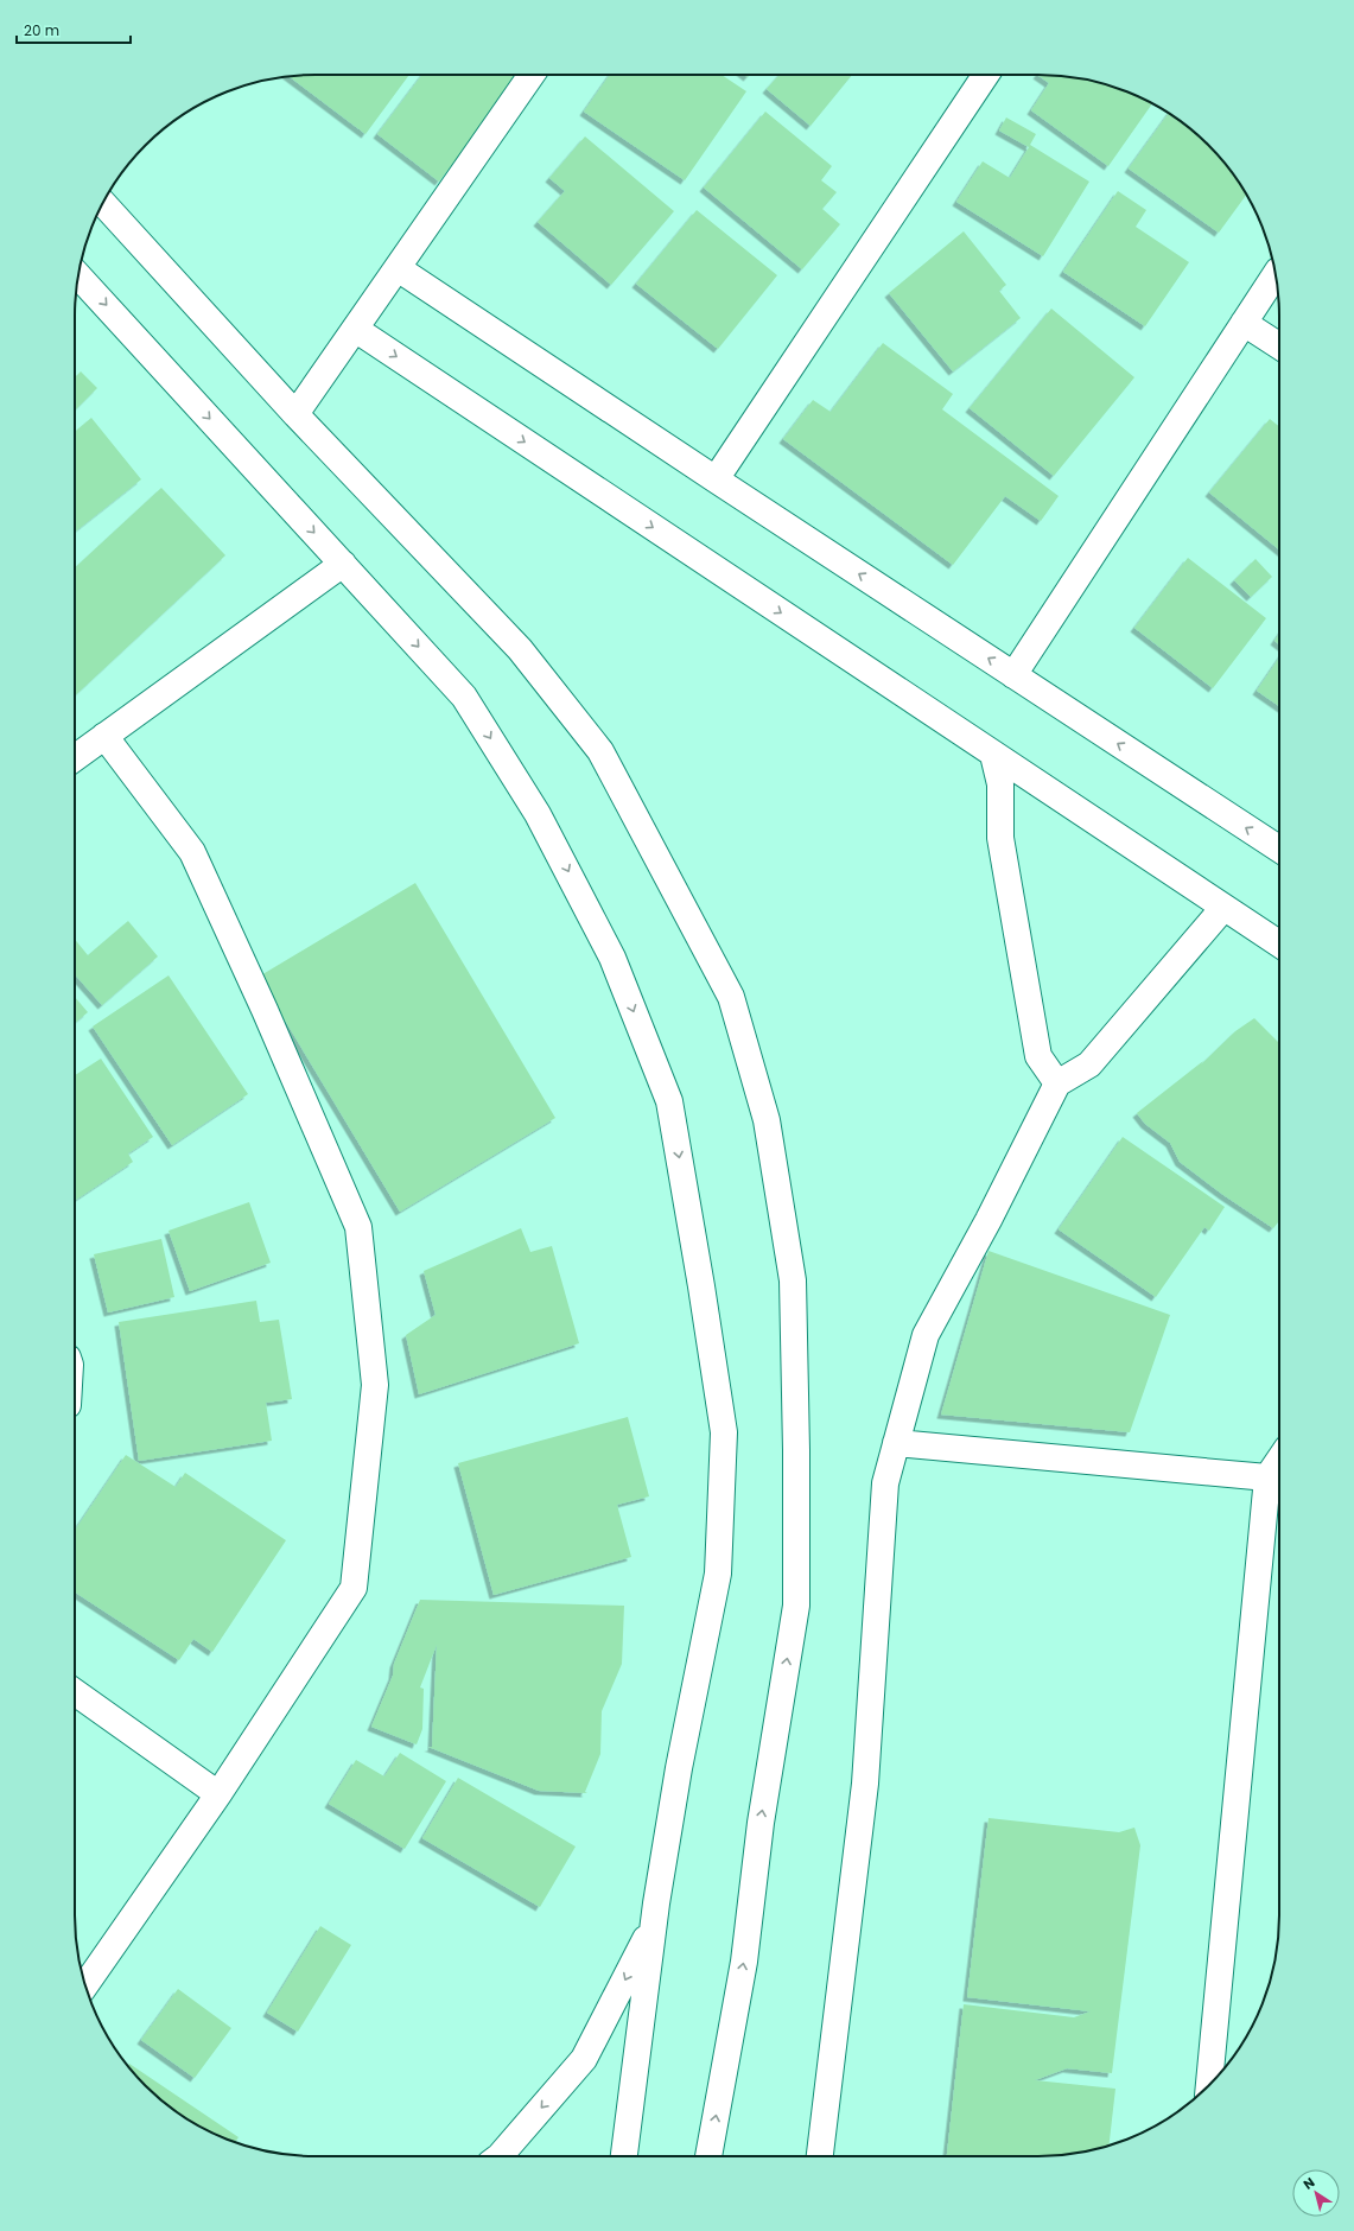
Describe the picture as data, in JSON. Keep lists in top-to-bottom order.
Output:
{
  "scale_bar": "20 m",
  "north": "top left"
}
